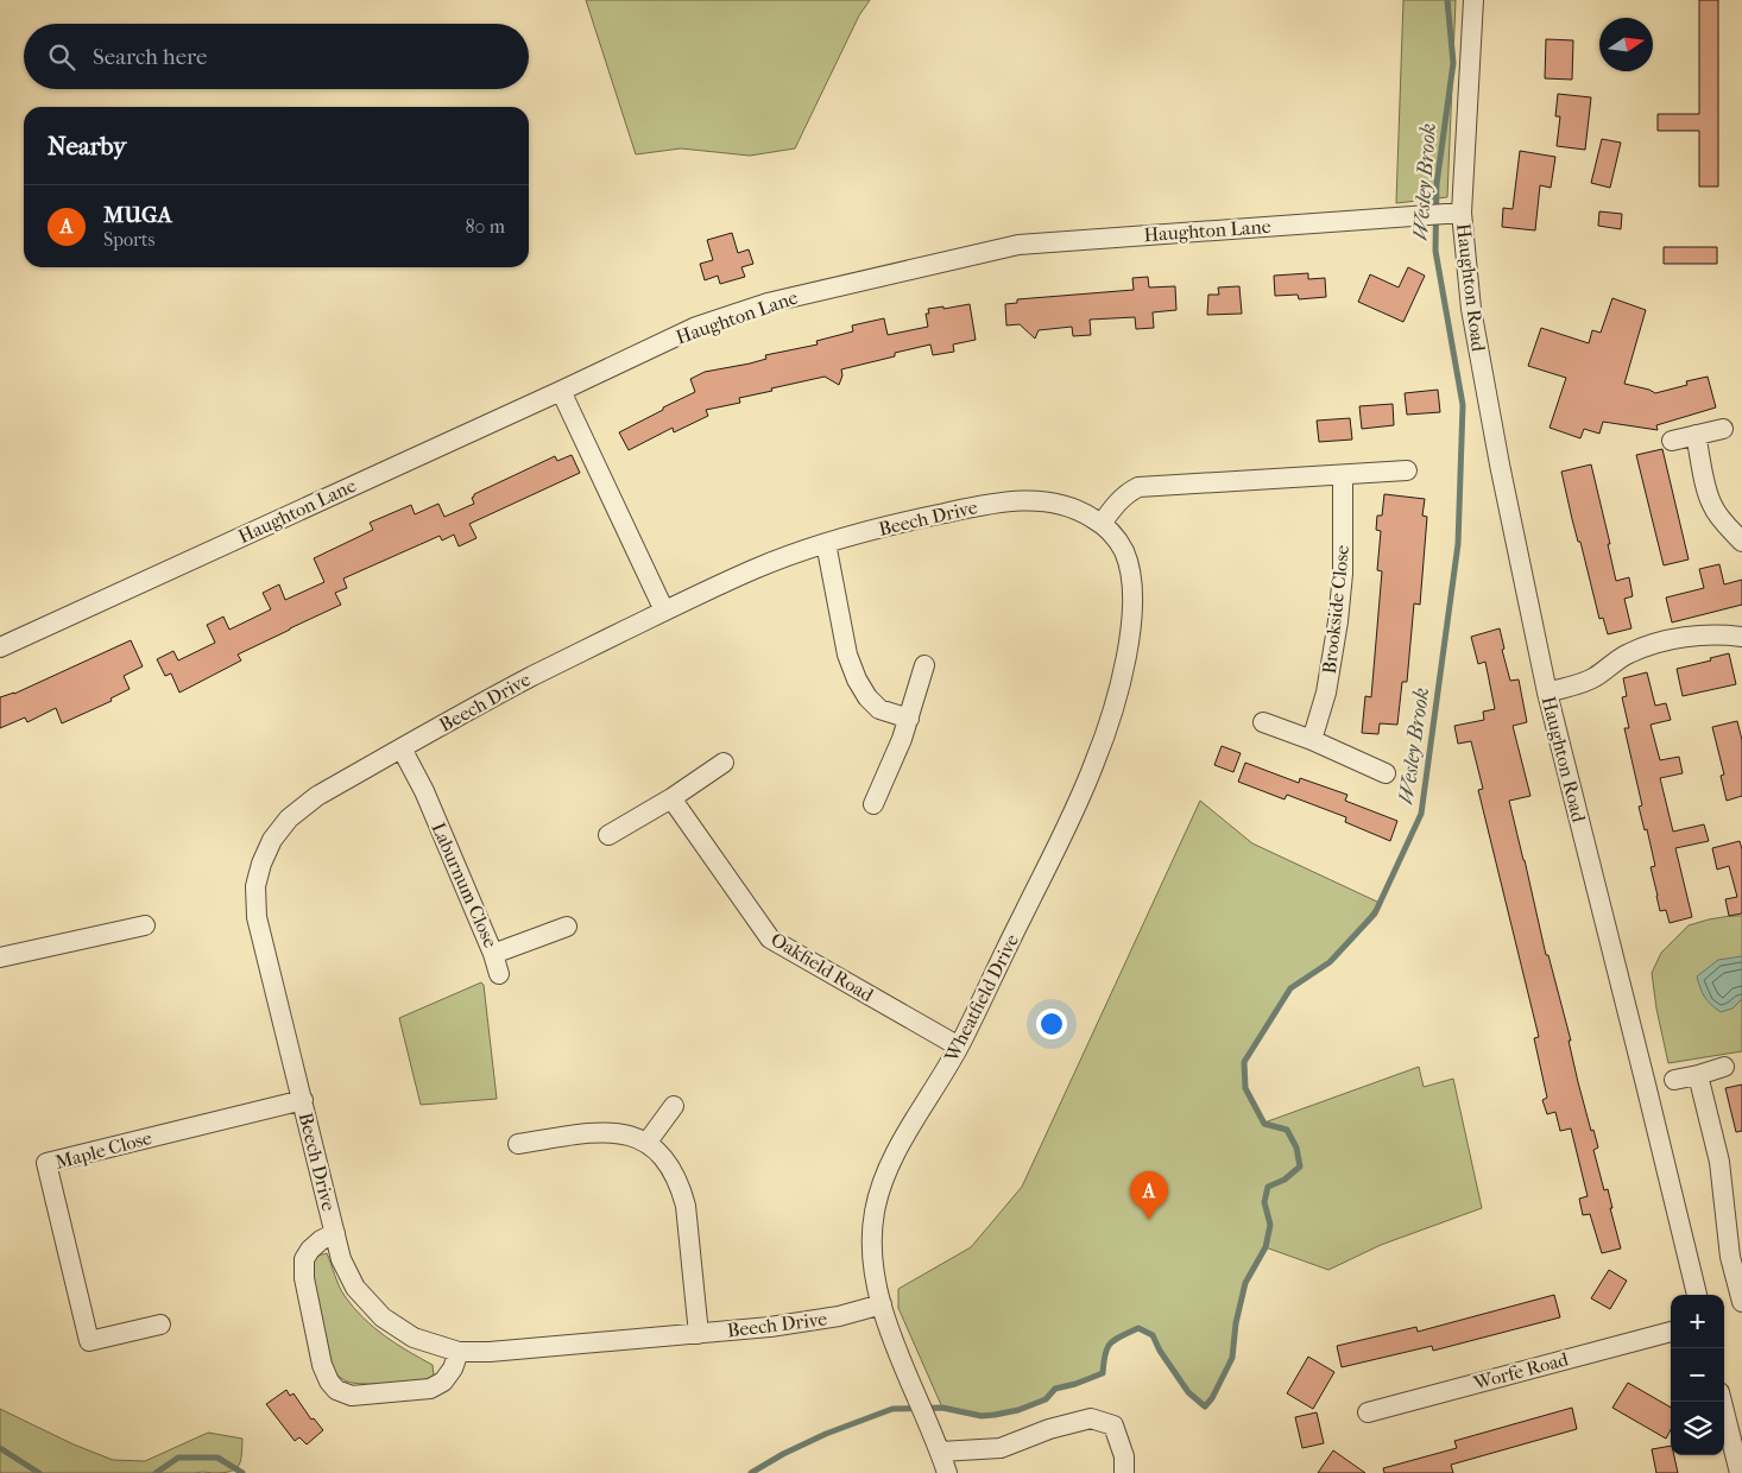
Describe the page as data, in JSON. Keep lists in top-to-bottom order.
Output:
{
  "streets": {
    "street": [
      "Haughton Lane",
      "Haughton Road",
      "Beech Drive",
      "Brookside Close",
      "Laburnum Close",
      "Oakfield Road",
      "Wheatfield Drive",
      "Maple Close",
      "Worfe Road"
    ]
  },
  "crossings": [
    ["Haughton Lane", "Haughton Road"],
    ["Beech Drive", "Laburnum Close"],
    ["Beech Drive", "Wheatfield Drive"],
    ["Beech Drive", "Maple Close"],
    ["Oakfield Road", "Wheatfield Drive"]
  ],
  "water": ["Wesley Brook"],
  "north": "right",
  "page": {
    "search": "Search here",
    "heading": "Nearby",
    "list": [
      {
        "mark": "A",
        "name": "MUGA",
        "note": "Sports",
        "value": "80 m"
      }
    ],
    "pins": "A",
    "map_buttons": ["+", "−"]
  }
}
